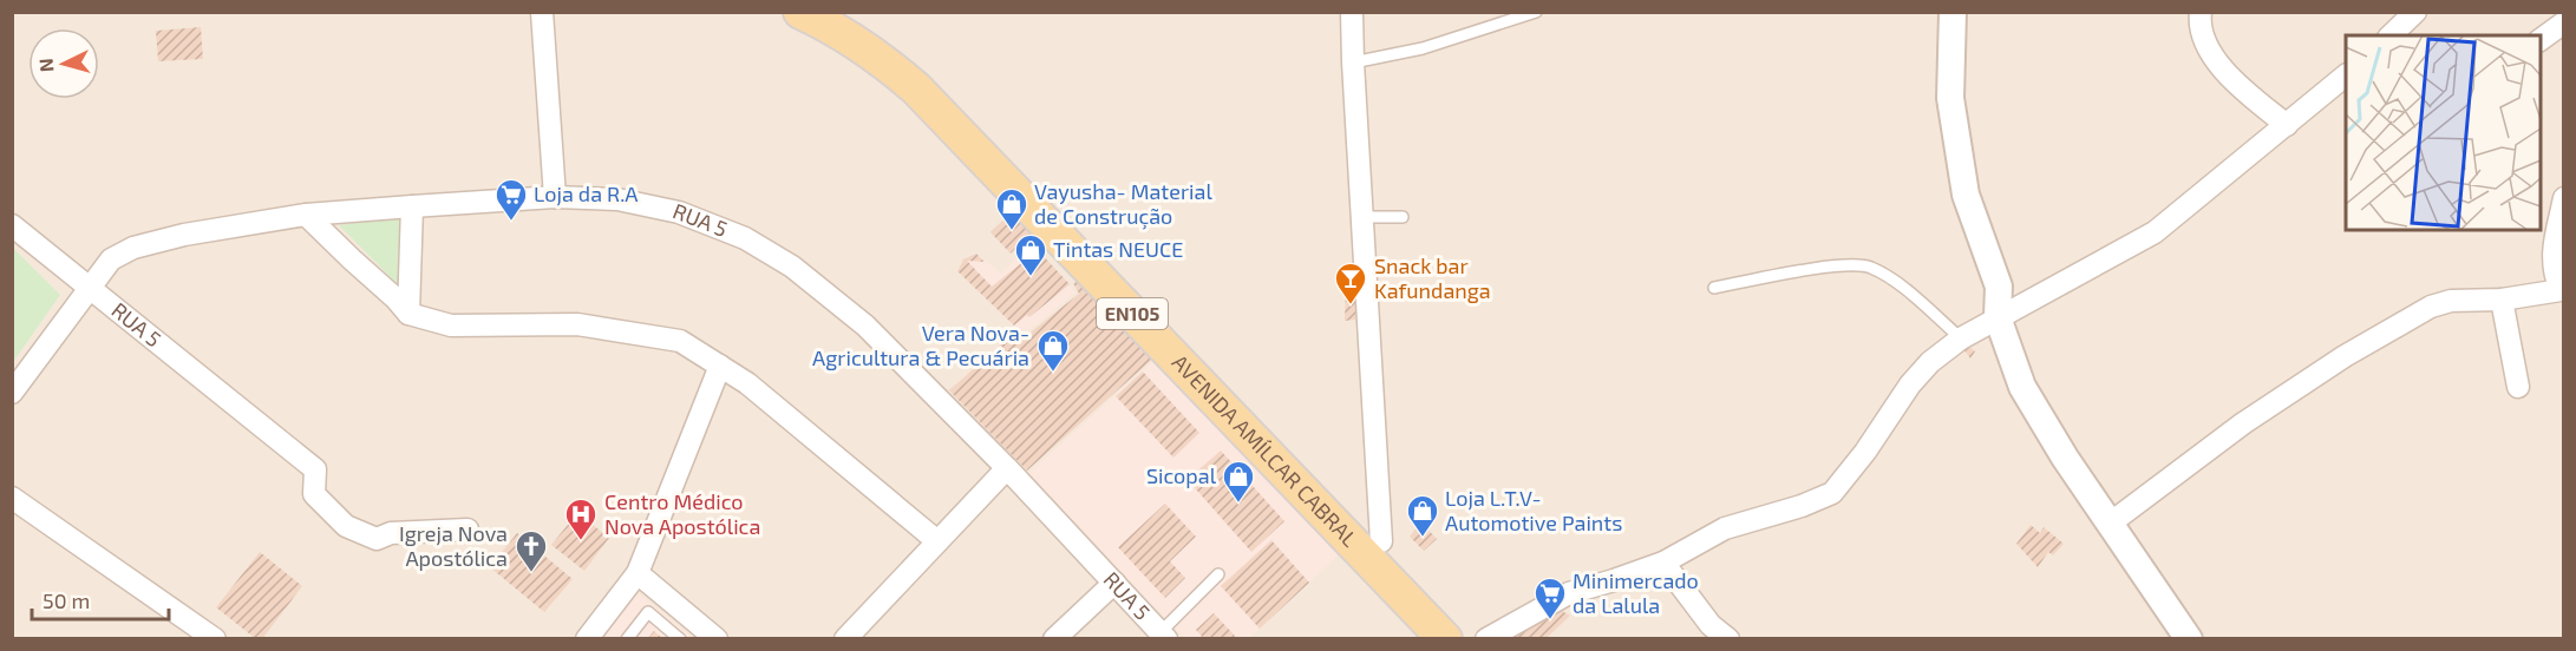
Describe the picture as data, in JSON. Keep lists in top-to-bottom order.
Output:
{
  "streets": {
    "main road": ["EN105", "AVENIDA AMÍLCAR CABRAL"],
    "street": ["RUA 5"]
  },
  "places": {
    "supermarket": ["Loja da R.A", "Minimercado da Lalula"],
    "shop": [
      "Vayusha- Material de Construção",
      "Tintas NEUCE",
      "Vera Nova- Agricultura & Pecuária",
      "Sicopal",
      "Loja L.T.V- Automotive Paints"
    ],
    "bar": ["Snack bar Kafundanga"],
    "hospital": ["Centro Médico Nova Apostólica"],
    "church": ["Igreja Nova Apostólica"]
  },
  "scale_bar": "50 m",
  "north": "left"
}
